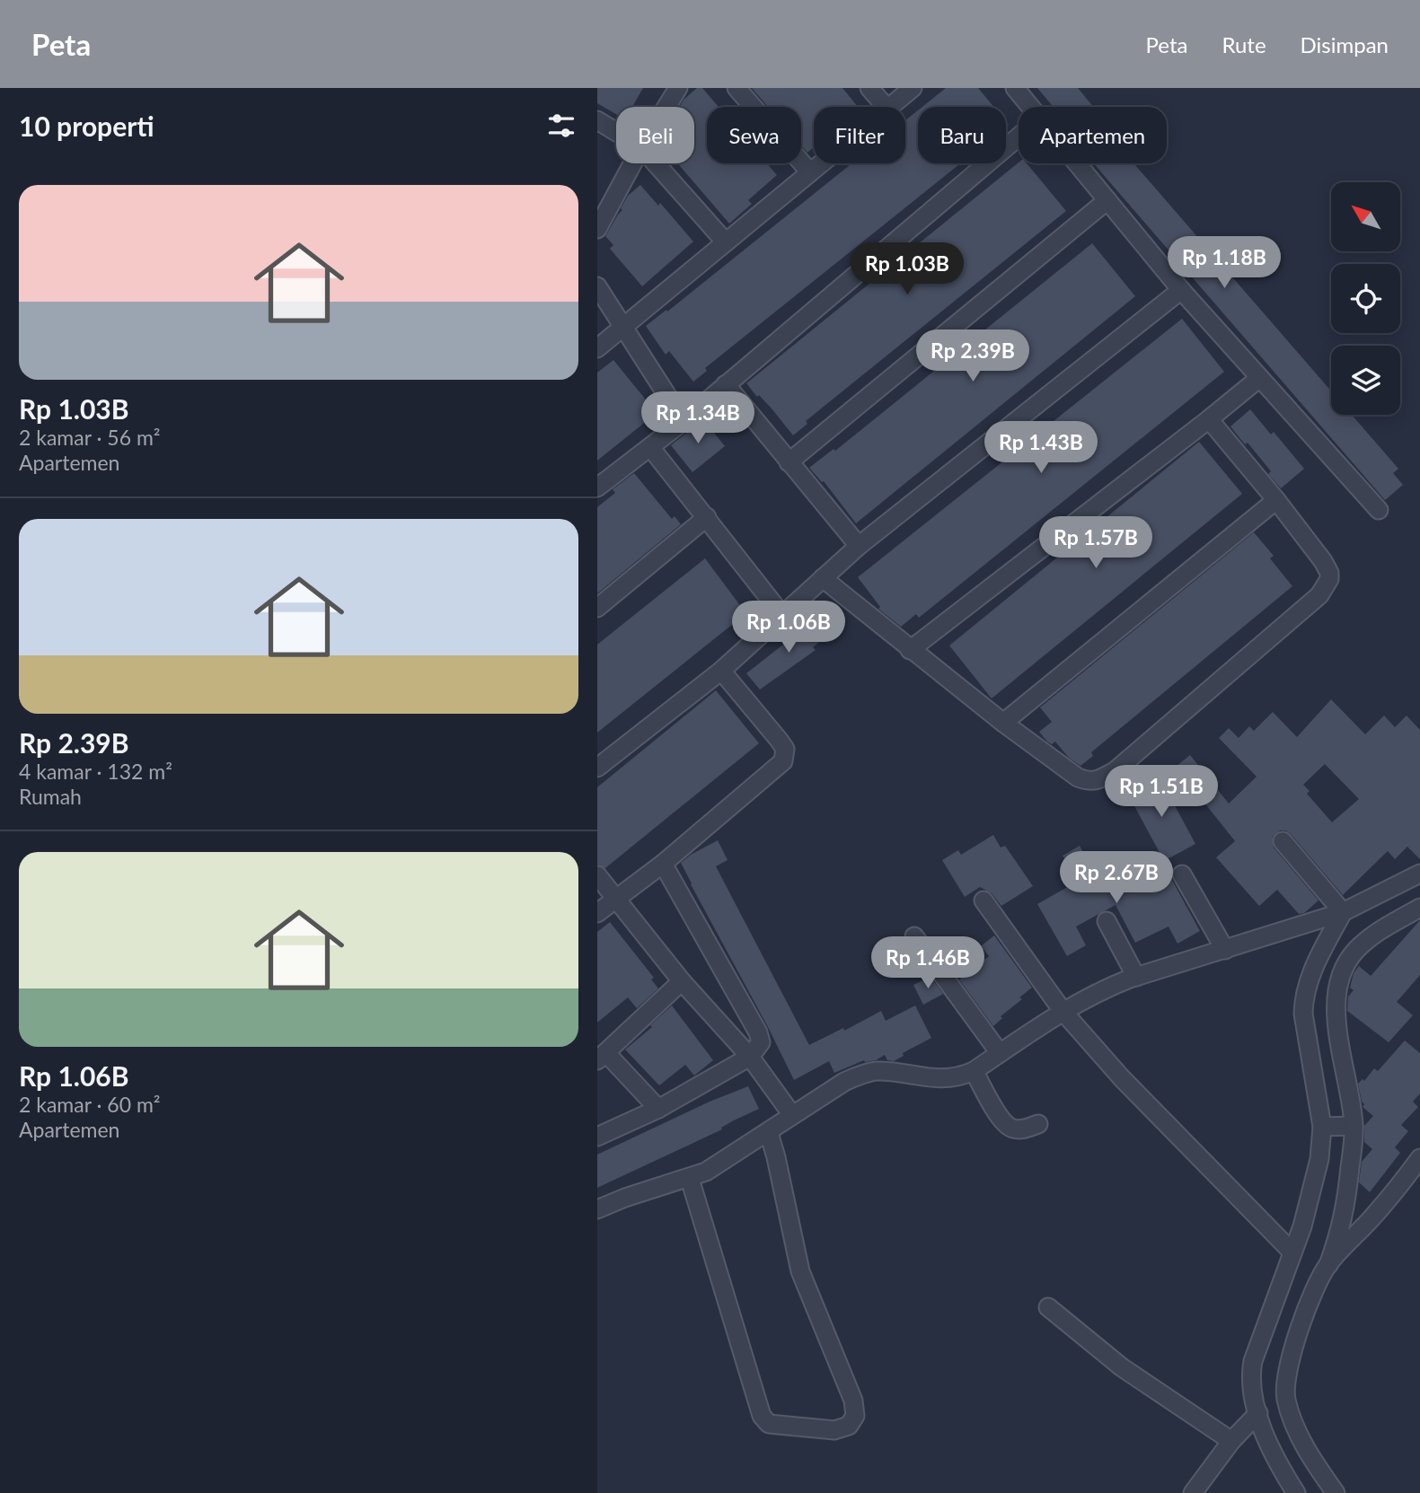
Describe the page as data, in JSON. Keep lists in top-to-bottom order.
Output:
{
  "north": "top left",
  "page": {
    "header": "Peta",
    "nav": ["Peta", "Rute", "Disimpan"],
    "heading": "10 properti",
    "chip": [
      "Beli",
      "Sewa",
      "Filter",
      "Baru",
      "Apartemen"
    ],
    "list": [
      {
        "name": "Rp 1.03B",
        "note": "2 kamar · 56 m² · Apartemen"
      },
      {
        "name": "Rp 2.39B",
        "note": "4 kamar · 132 m² · Rumah"
      },
      {
        "name": "Rp 1.06B",
        "note": "2 kamar · 60 m² · Apartemen"
      }
    ],
    "price": [
      "Rp 1.18B",
      "Rp 1.03B",
      "Rp 2.39B",
      "Rp 1.34B",
      "Rp 1.43B",
      "Rp 1.57B",
      "Rp 1.06B",
      "Rp 1.51B",
      "Rp 2.67B",
      "Rp 1.46B"
    ]
  }
}
